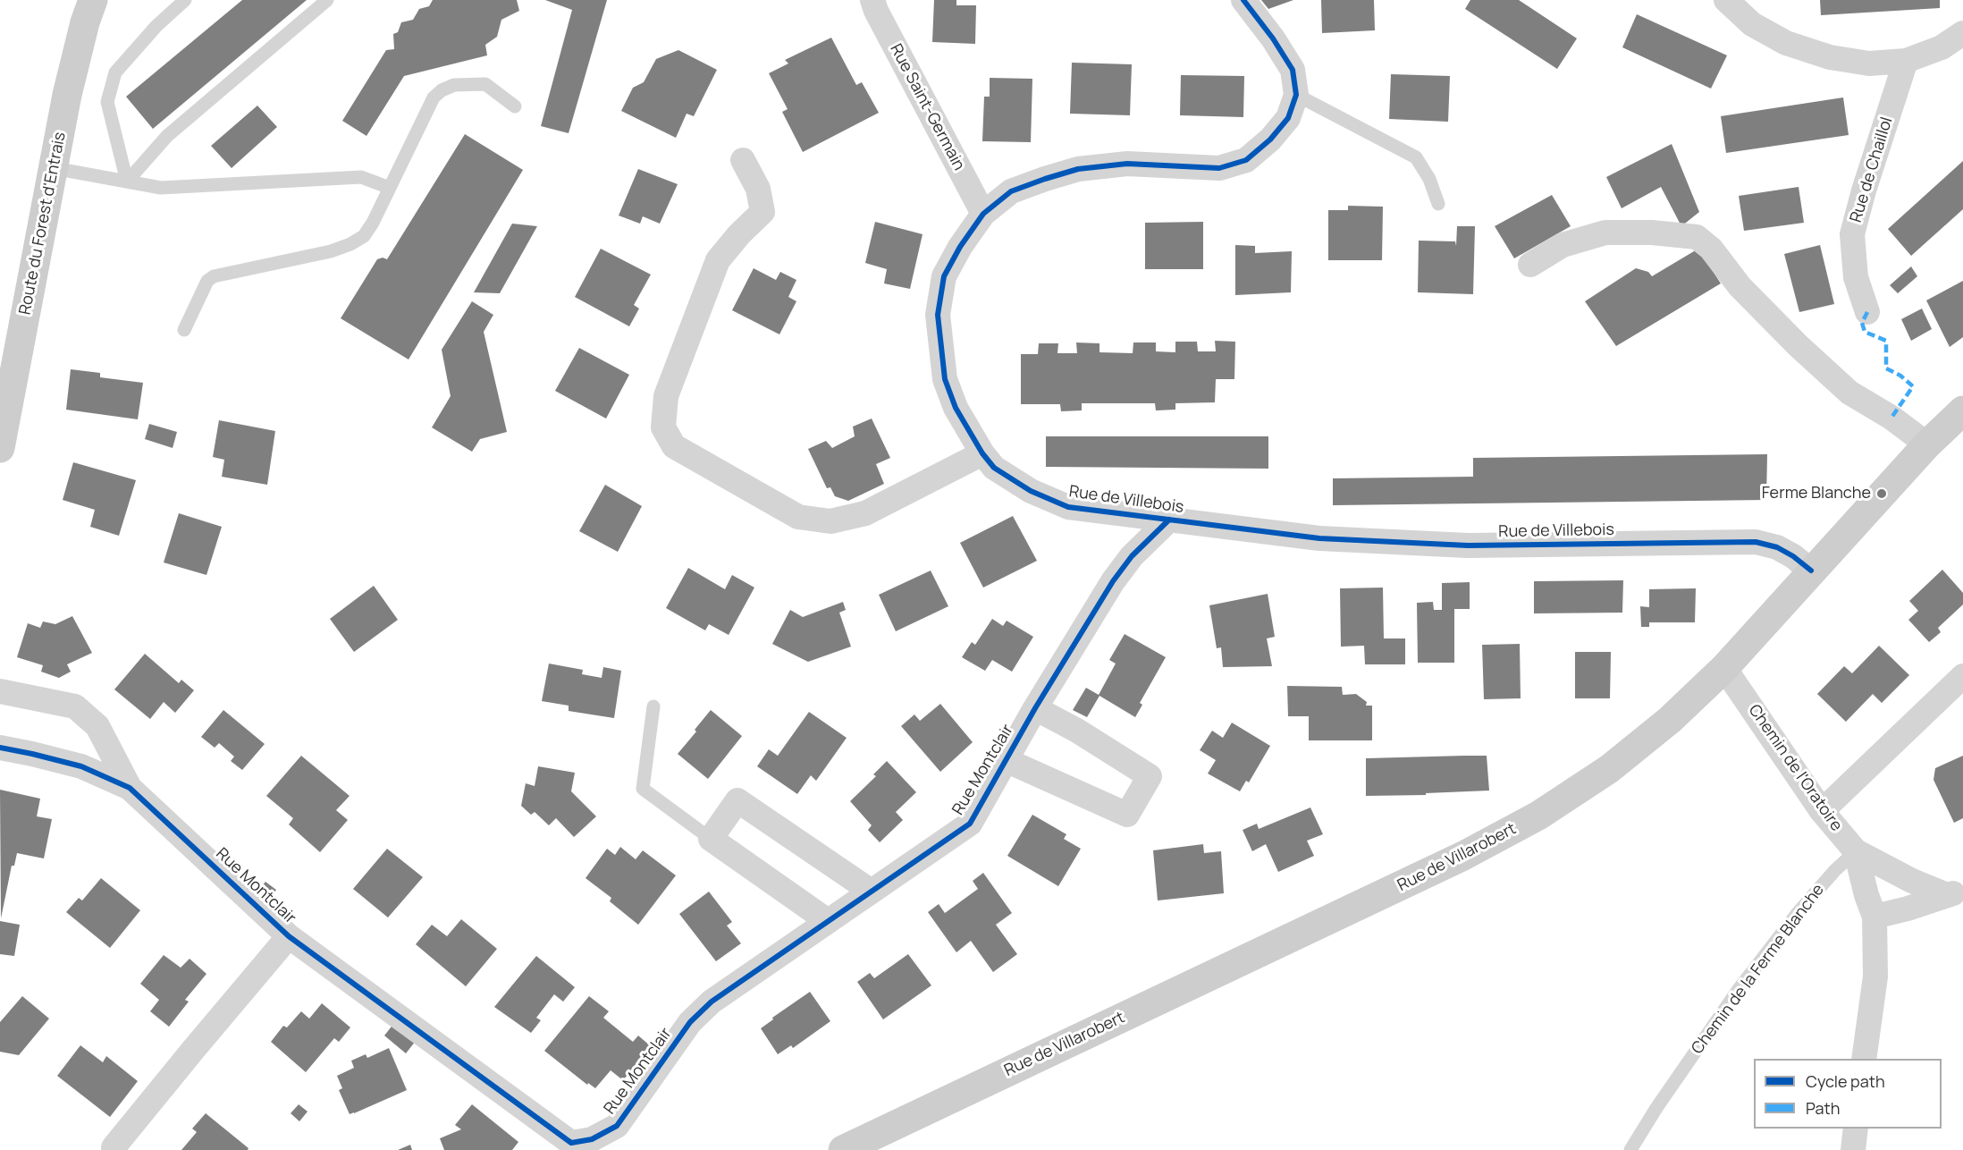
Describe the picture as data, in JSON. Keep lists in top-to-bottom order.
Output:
{
  "streets": {
    "main road": ["Route du Forest d'Entrais", "Rue de Villarobert"],
    "street": [
      "Rue Saint-Germain",
      "Rue de Chaillol",
      "Rue de Villebois",
      "Chemin de l'Oratoire",
      "Rue Montclair"
    ],
    "lane": ["Chemin de la Ferme Blanche"]
  },
  "crossings": [
    ["Rue Saint-Germain", "Rue de Villebois"],
    ["Rue de Villebois", "Rue Montclair"],
    ["Rue de Villebois", "Rue de Villarobert"],
    ["Chemin de l'Oratoire", "Rue de Villarobert"],
    ["Chemin de l'Oratoire", "Chemin de la Ferme Blanche"]
  ],
  "places": ["Ferme Blanche"],
  "legend": ["Cycle path", "Path"]
}
